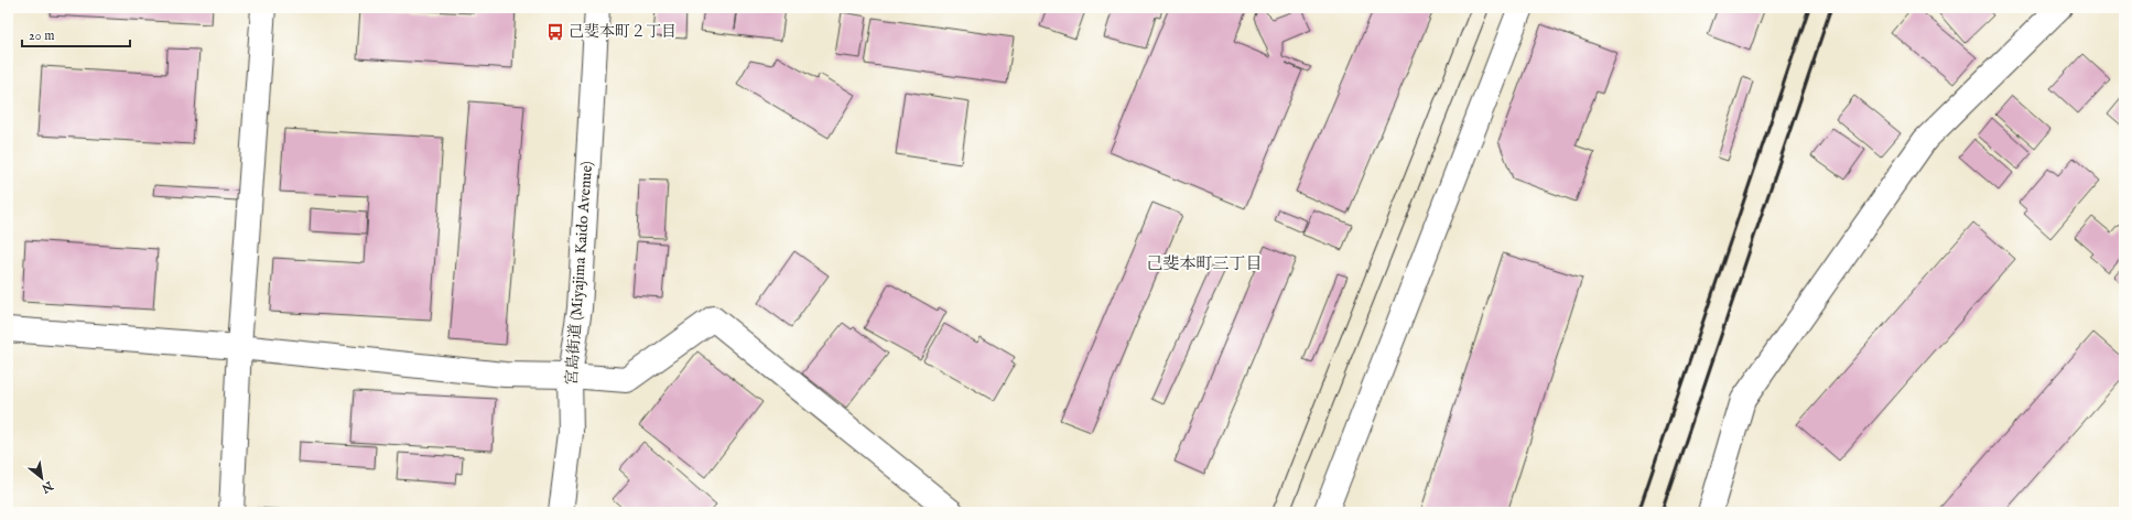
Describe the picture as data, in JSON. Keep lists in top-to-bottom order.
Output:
{
  "streets": {
    "street": ["宮島街道 (Miyajima Kaido Avenue)"]
  },
  "districts": ["己斐本町三丁目"],
  "places": {
    "bus stop": ["己斐本町２丁目"]
  },
  "scale_bar": "20 m",
  "north": "bottom right"
}
